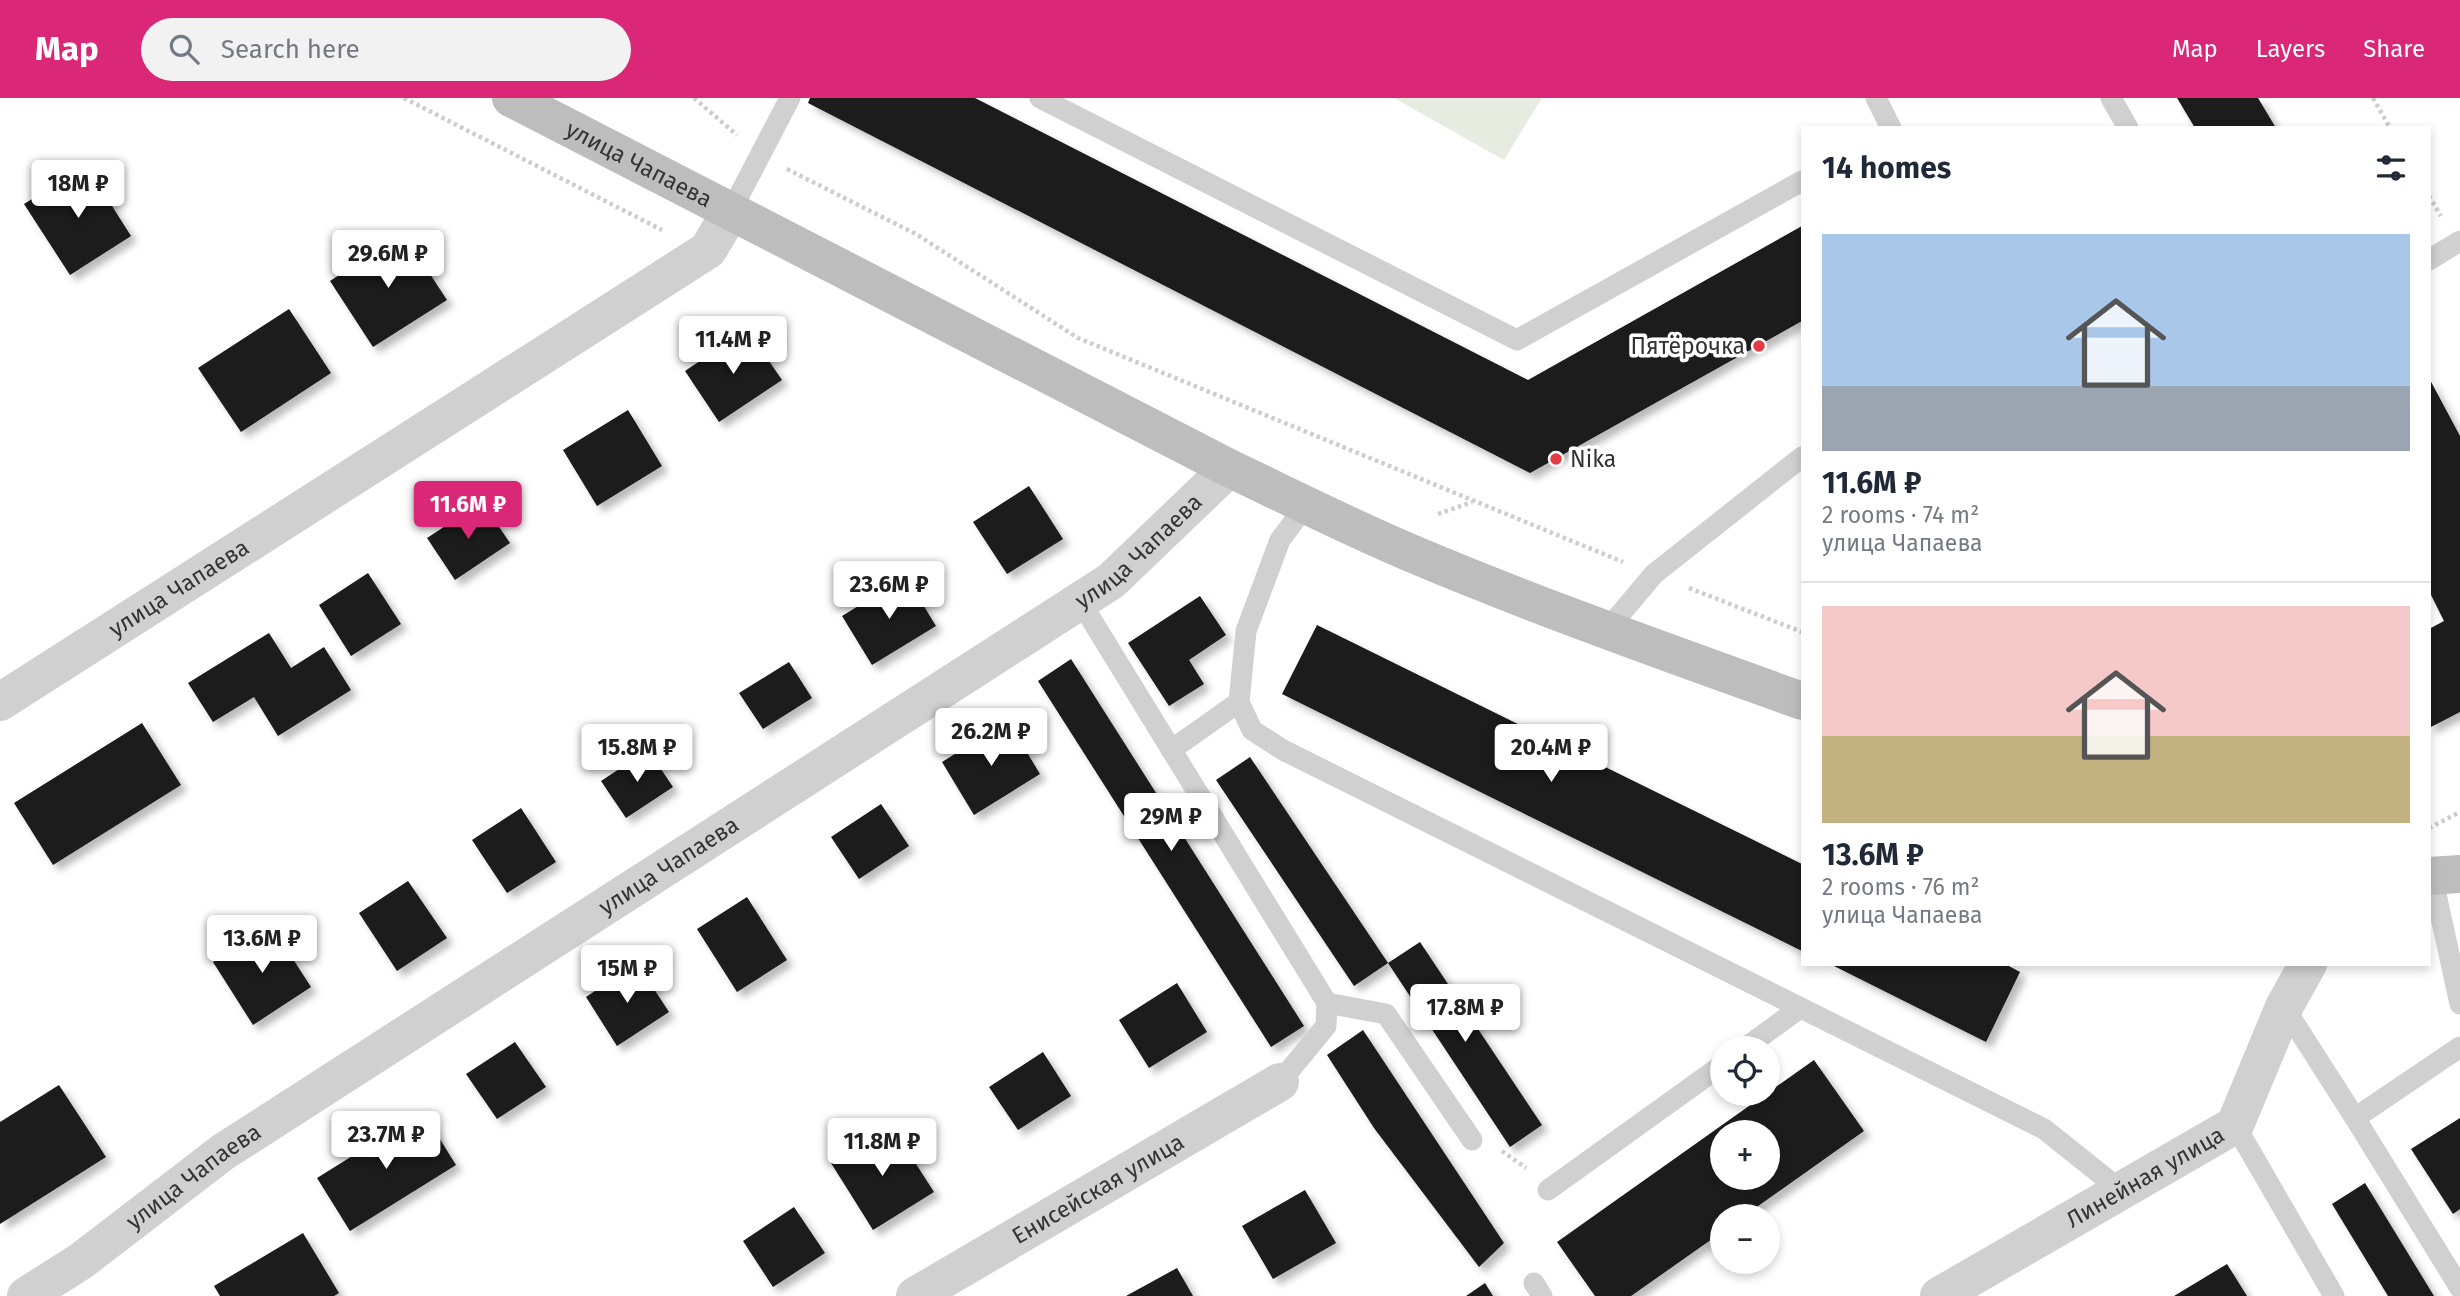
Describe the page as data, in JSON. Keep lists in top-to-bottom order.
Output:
{
  "streets": {
    "main road": ["улица Чапаева"],
    "street": ["Линейная улица", "Енисейская улица"]
  },
  "places": ["Пятёрочка", "Nika"],
  "page": {
    "header": "Map",
    "search": "Search here",
    "nav": ["Map", "Layers", "Share"],
    "heading": "14 homes",
    "price": [
      "18M ₽",
      "29.6M ₽",
      "11.4M ₽",
      "11.6M ₽",
      "23.6M ₽",
      "26.2M ₽",
      "15.8M ₽",
      "20.4M ₽",
      "29M ₽",
      "13.6M ₽",
      "15M ₽",
      "17.8M ₽",
      "23.7M ₽",
      "11.8M ₽"
    ],
    "list": [
      {
        "name": "11.6M ₽",
        "note": "2 rooms · 74 m² · улица Чапаева"
      },
      {
        "name": "13.6M ₽",
        "note": "2 rooms · 76 m² · улица Чапаева"
      }
    ],
    "map_buttons": ["+", "−"]
  }
}
